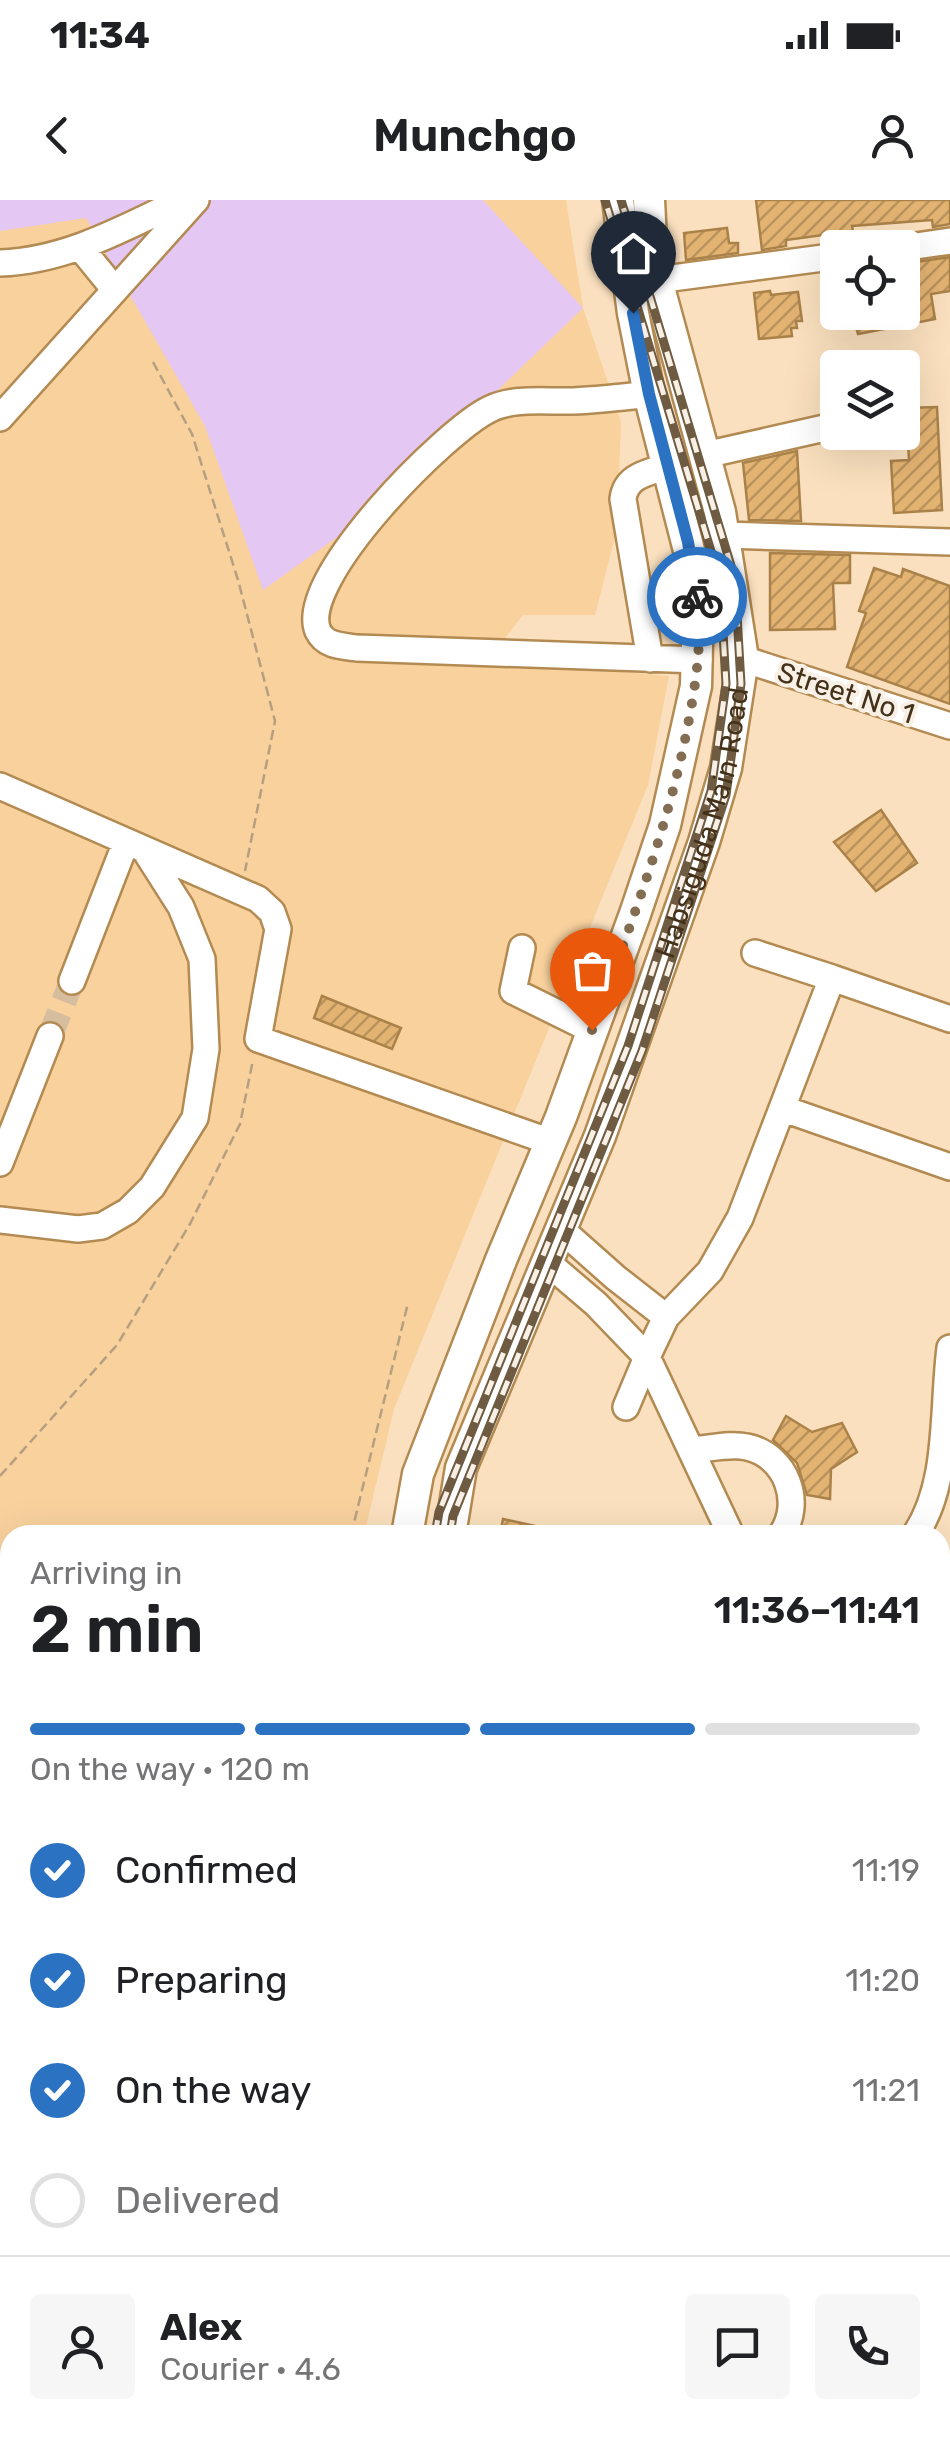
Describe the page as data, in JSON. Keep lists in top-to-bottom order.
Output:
{
  "streets": {
    "main road": ["Habsiguda Main Road"],
    "street": ["Street No 1"]
  },
  "crossings": [
    ["Street No 1", "Habsiguda Main Road"]
  ],
  "page": {
    "status": "11:34",
    "header": "Munchgo",
    "heading": ["2 min", "Arriving in", "11:36–11:41"],
    "panel": ["Alex", "Courier · 4.6"],
    "bar": "On the way · 120 m",
    "list": [
      ["Confirmed", "11:19"],
      ["Preparing", "11:20"],
      ["On the way", "11:21"],
      "Delivered"
    ]
  }
}
